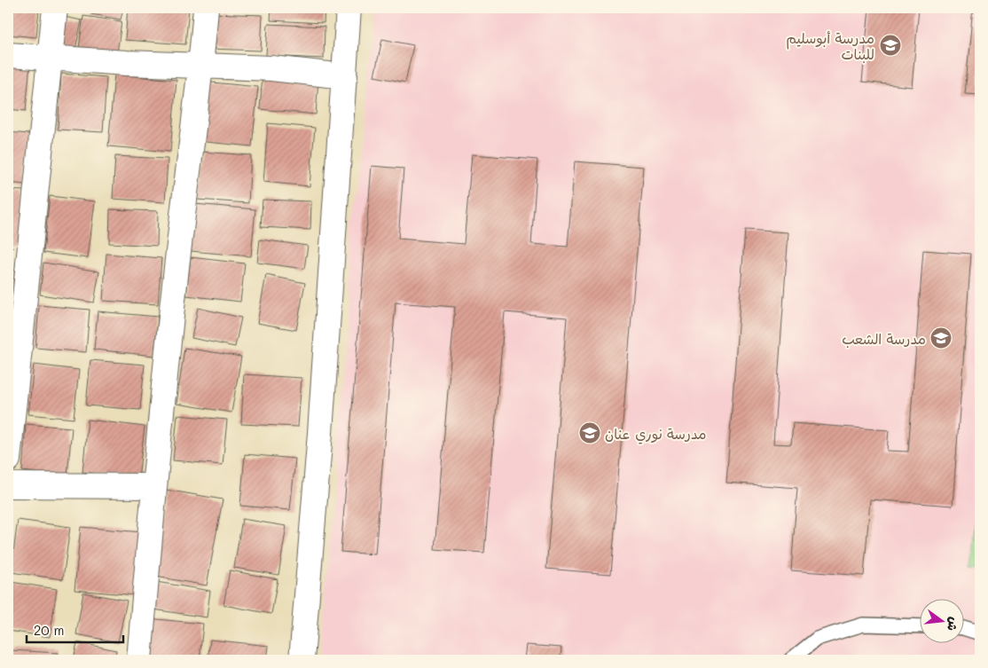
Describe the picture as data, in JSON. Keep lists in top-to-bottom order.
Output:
{
  "places": {
    "school or university": ["مدرسة أبوسليم للبنات", "مدرسة الشعب", "مدرسة نوري عنان"]
  },
  "scale_bar": "20 m",
  "north": "right"
}
